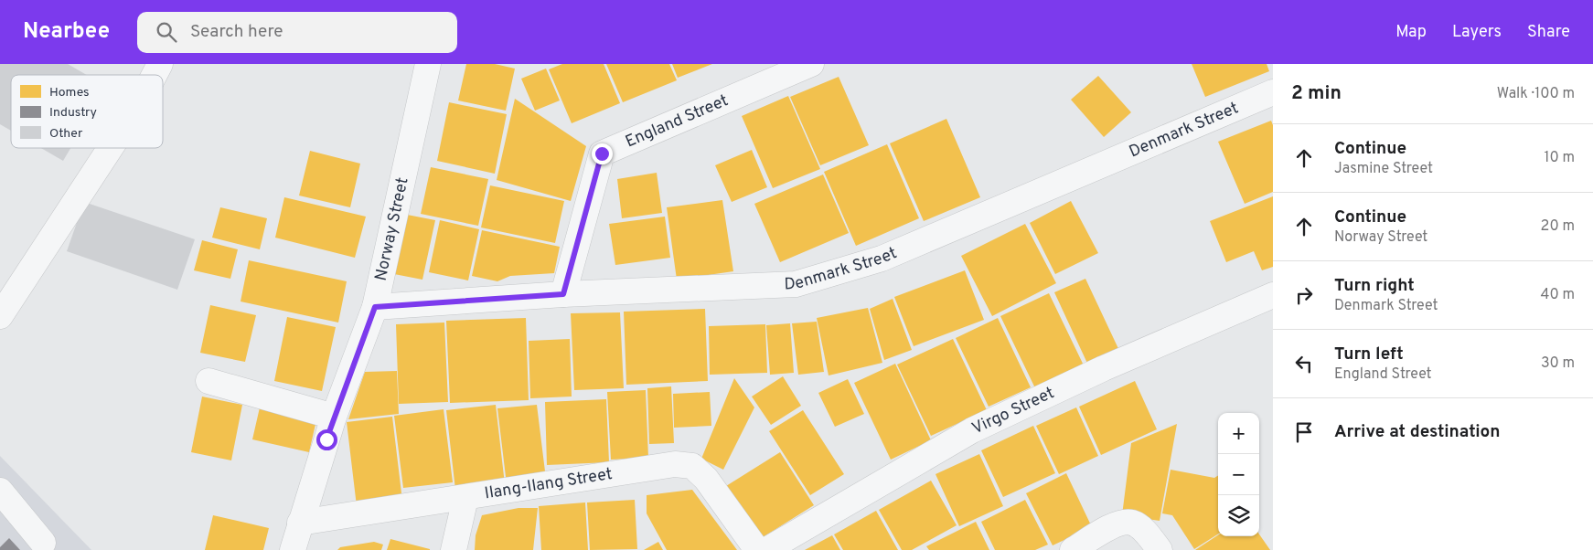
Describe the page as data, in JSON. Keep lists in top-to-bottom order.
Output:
{
  "streets": {
    "street": [
      "England Street",
      "Denmark Street",
      "Norway Street",
      "Virgo Street",
      "Ilang-Ilang Street"
    ]
  },
  "crossings": [
    ["England Street", "Denmark Street"],
    ["Denmark Street", "Norway Street"],
    ["Norway Street", "Ilang-Ilang Street"]
  ],
  "legend": ["Homes", "Industry", "Other"],
  "page": {
    "header": "Nearbee",
    "search": "Search here",
    "nav": ["Map", "Layers", "Share"],
    "heading": ["2 min", "Walk · 100 m"],
    "list": [
      ["Continue", "Jasmine Street", "10 m"],
      ["Continue", "Norway Street", "20 m"],
      ["Turn right", "Denmark Street", "40 m"],
      ["Turn left", "England Street", "30 m"],
      "Arrive at destination"
    ],
    "map_buttons": ["+", "−"]
  }
}
